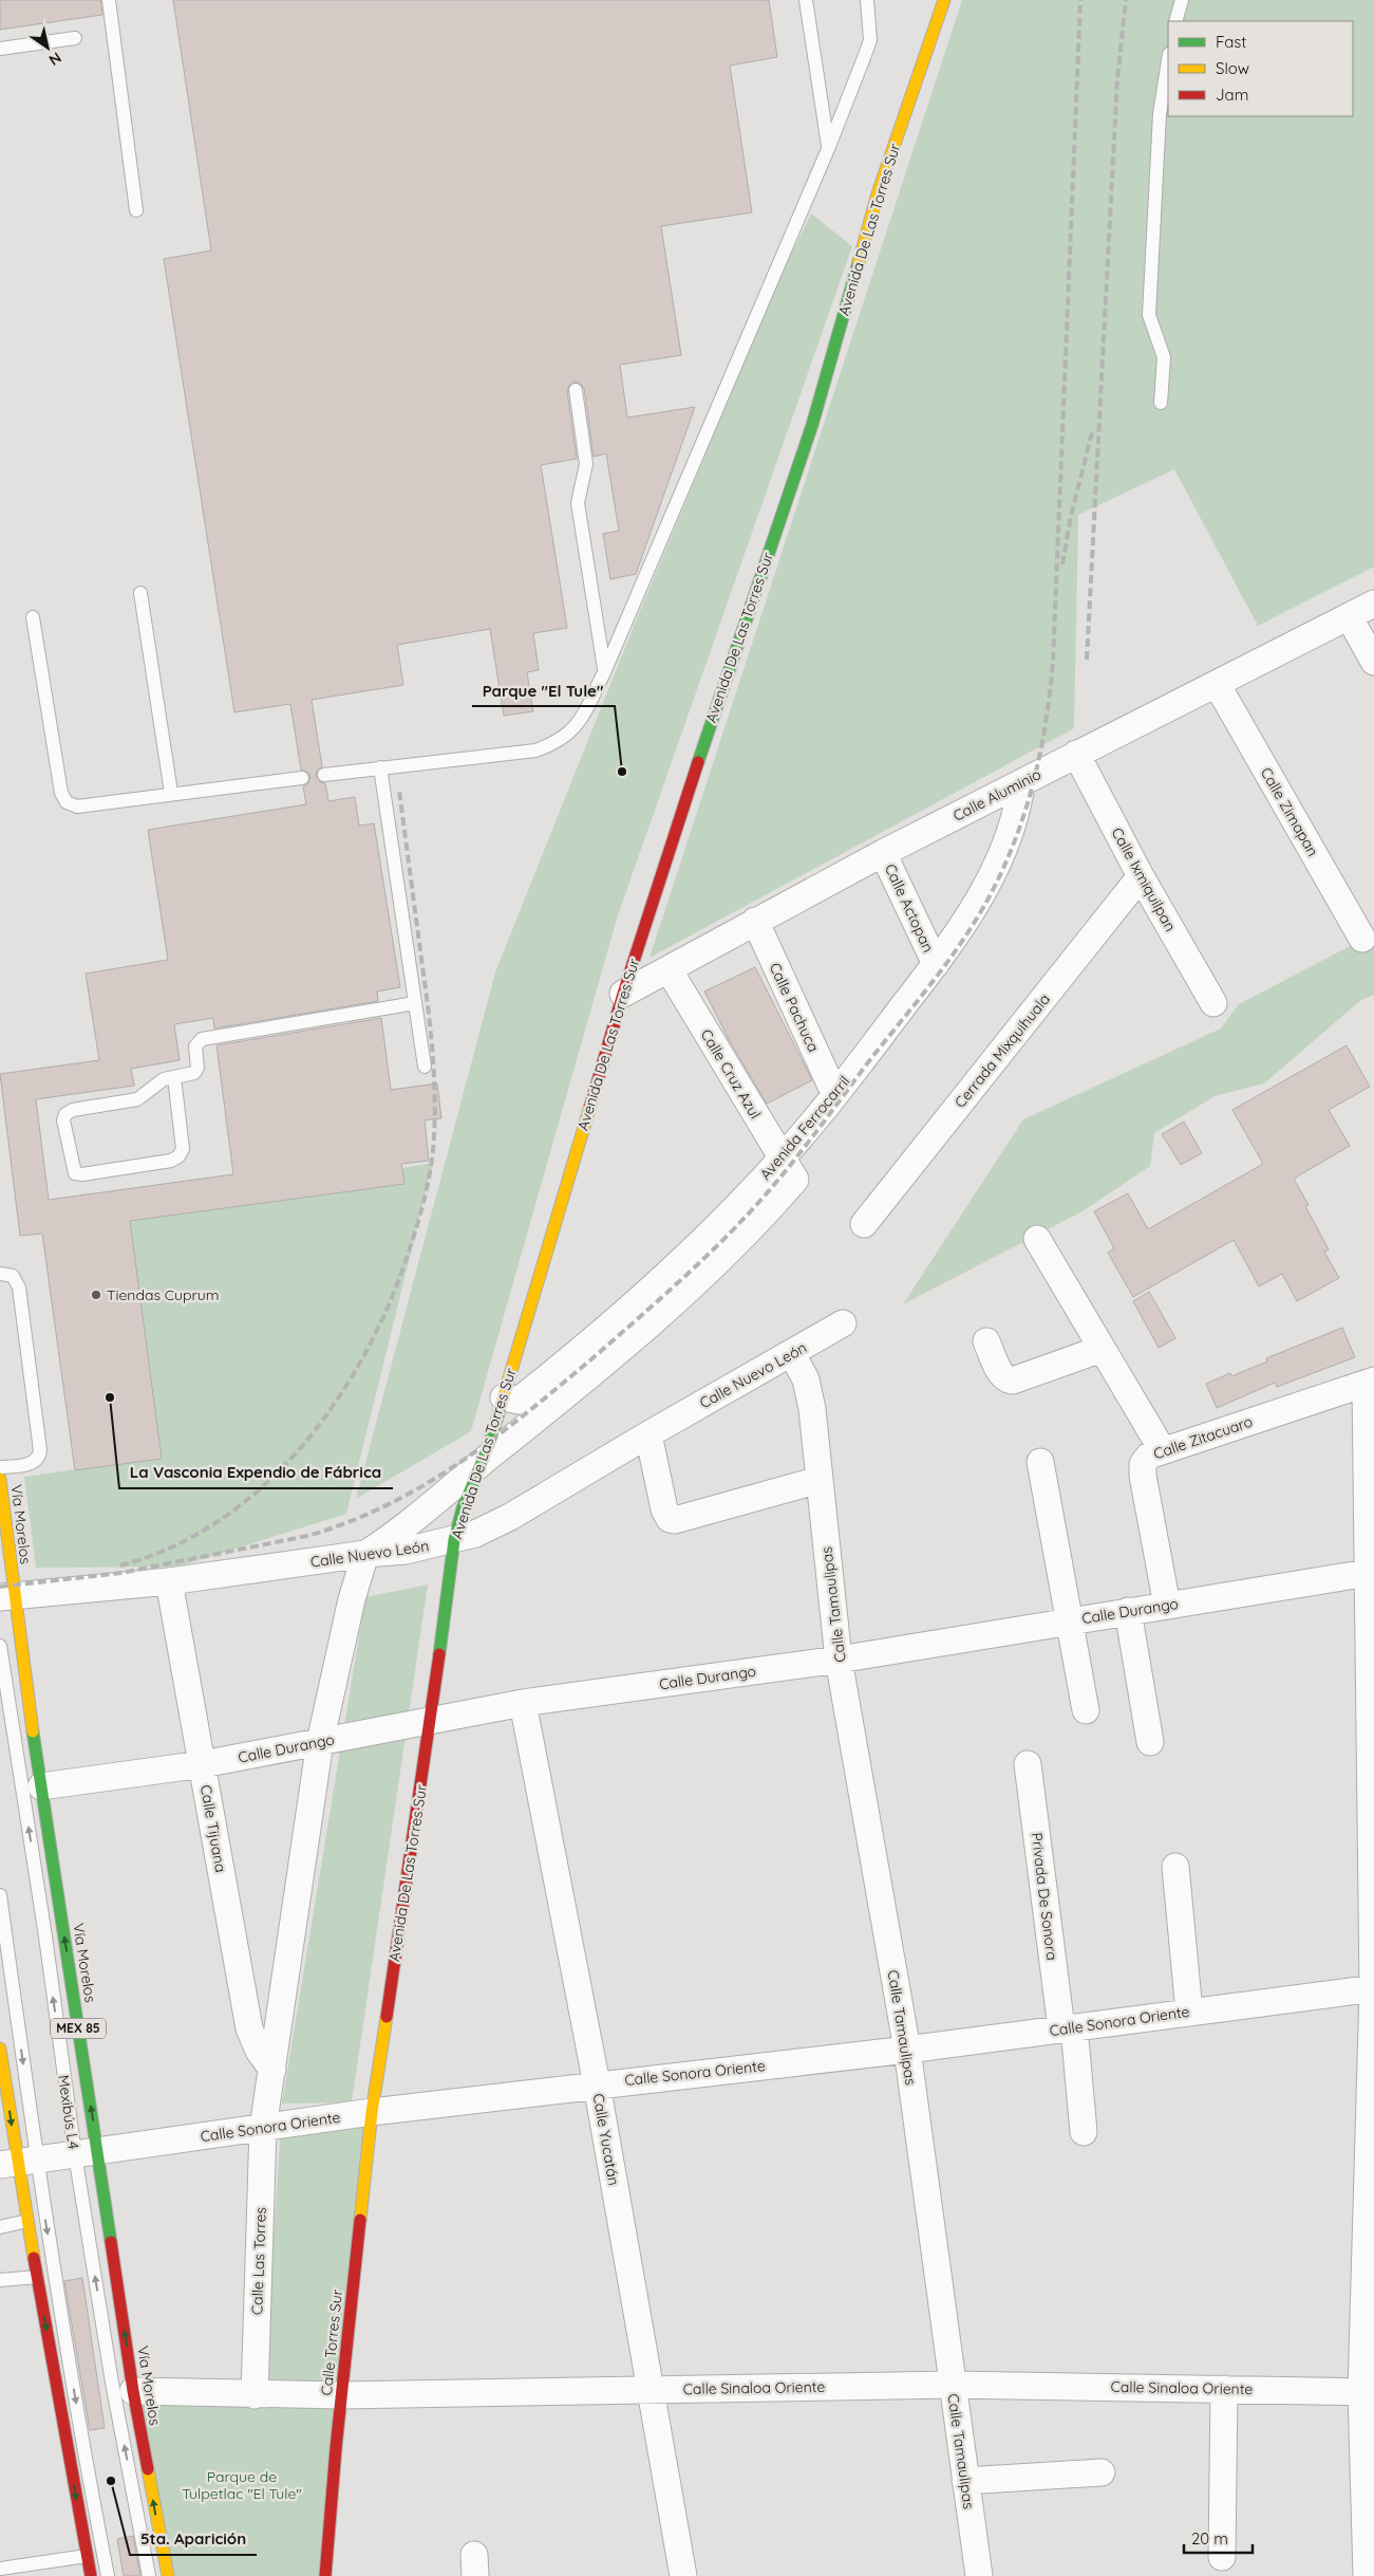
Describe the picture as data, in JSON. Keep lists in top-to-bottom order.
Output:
{
  "streets": {
    "street": [
      "Avenida De Las Torres Sur",
      "Calle Aluminio",
      "Calle Zimapan",
      "Calle Ixmiquilpan",
      "Calle Actopan",
      "Calle Pachuca",
      "Cerrada Mixquihuala",
      "Calle Cruz Azul",
      "Avenida Ferrocarril",
      "Calle Nuevo León",
      "Calle Zitacuaro",
      "Vía Morelos",
      "Calle Tamaulipas",
      "Calle Durango",
      "Calle Tijuana",
      "Privada De Sonora",
      "Calle Sonora Oriente",
      "MEX 85",
      "Calle Yucatán",
      "Calle Las Torres",
      "Calle Torres Sur",
      "Calle Sinaloa Oriente"
    ],
    "lane": ["Mexibús L4"]
  },
  "crossings": [
    ["Avenida De Las Torres Sur", "Calle Aluminio"],
    ["Avenida De Las Torres Sur", "Avenida Ferrocarril"],
    ["Avenida De Las Torres Sur", "Calle Nuevo León"],
    ["Avenida De Las Torres Sur", "Calle Durango"],
    ["Avenida De Las Torres Sur", "Calle Sonora Oriente"],
    ["Avenida De Las Torres Sur", "Calle Torres Sur"],
    ["Calle Aluminio", "Calle Zimapan"],
    ["Calle Aluminio", "Calle Ixmiquilpan"],
    ["Calle Aluminio", "Calle Actopan"],
    ["Calle Aluminio", "Calle Pachuca"],
    ["Calle Aluminio", "Calle Cruz Azul"],
    ["Calle Aluminio", "Avenida Ferrocarril"],
    ["Calle Ixmiquilpan", "Cerrada Mixquihuala"],
    ["Calle Actopan", "Avenida Ferrocarril"],
    ["Calle Pachuca", "Avenida Ferrocarril"],
    ["Calle Cruz Azul", "Avenida Ferrocarril"],
    ["Avenida Ferrocarril", "Calle Nuevo León"],
    ["Calle Nuevo León", "Vía Morelos"],
    ["Calle Nuevo León", "Calle Tamaulipas"],
    ["Calle Nuevo León", "Calle Tijuana"],
    ["Calle Zitacuaro", "Calle Durango"],
    ["Vía Morelos", "Calle Durango"],
    ["Vía Morelos", "Calle Sonora Oriente"],
    ["Vía Morelos", "Mexibús L4"],
    ["Vía Morelos", "Calle Sinaloa Oriente"],
    ["Calle Tamaulipas", "Calle Durango"],
    ["Calle Tamaulipas", "Calle Sonora Oriente"],
    ["Calle Tamaulipas", "Calle Sinaloa Oriente"],
    ["Calle Durango", "Calle Tijuana"],
    ["Calle Durango", "Calle Yucatán"],
    ["Privada De Sonora", "Calle Sonora Oriente"],
    ["Calle Sonora Oriente", "Mexibús L4"],
    ["Calle Sonora Oriente", "Calle Yucatán"],
    ["Calle Sonora Oriente", "Calle Las Torres"],
    ["Calle Sonora Oriente", "Calle Torres Sur"],
    ["Calle Yucatán", "Calle Sinaloa Oriente"],
    ["Calle Las Torres", "Calle Sinaloa Oriente"],
    ["Calle Torres Sur", "Calle Sinaloa Oriente"]
  ],
  "parks": ["Parque de Tulpetlac \"El Tule\""],
  "places": [
    "Parque \"El Tule\"",
    "Tiendas Cuprum",
    "La Vasconia Expendio de Fábrica",
    "5ta. Aparición"
  ],
  "legend": ["Fast", "Slow", "Jam"],
  "scale_bar": "20 m",
  "north": "bottom right"
}
